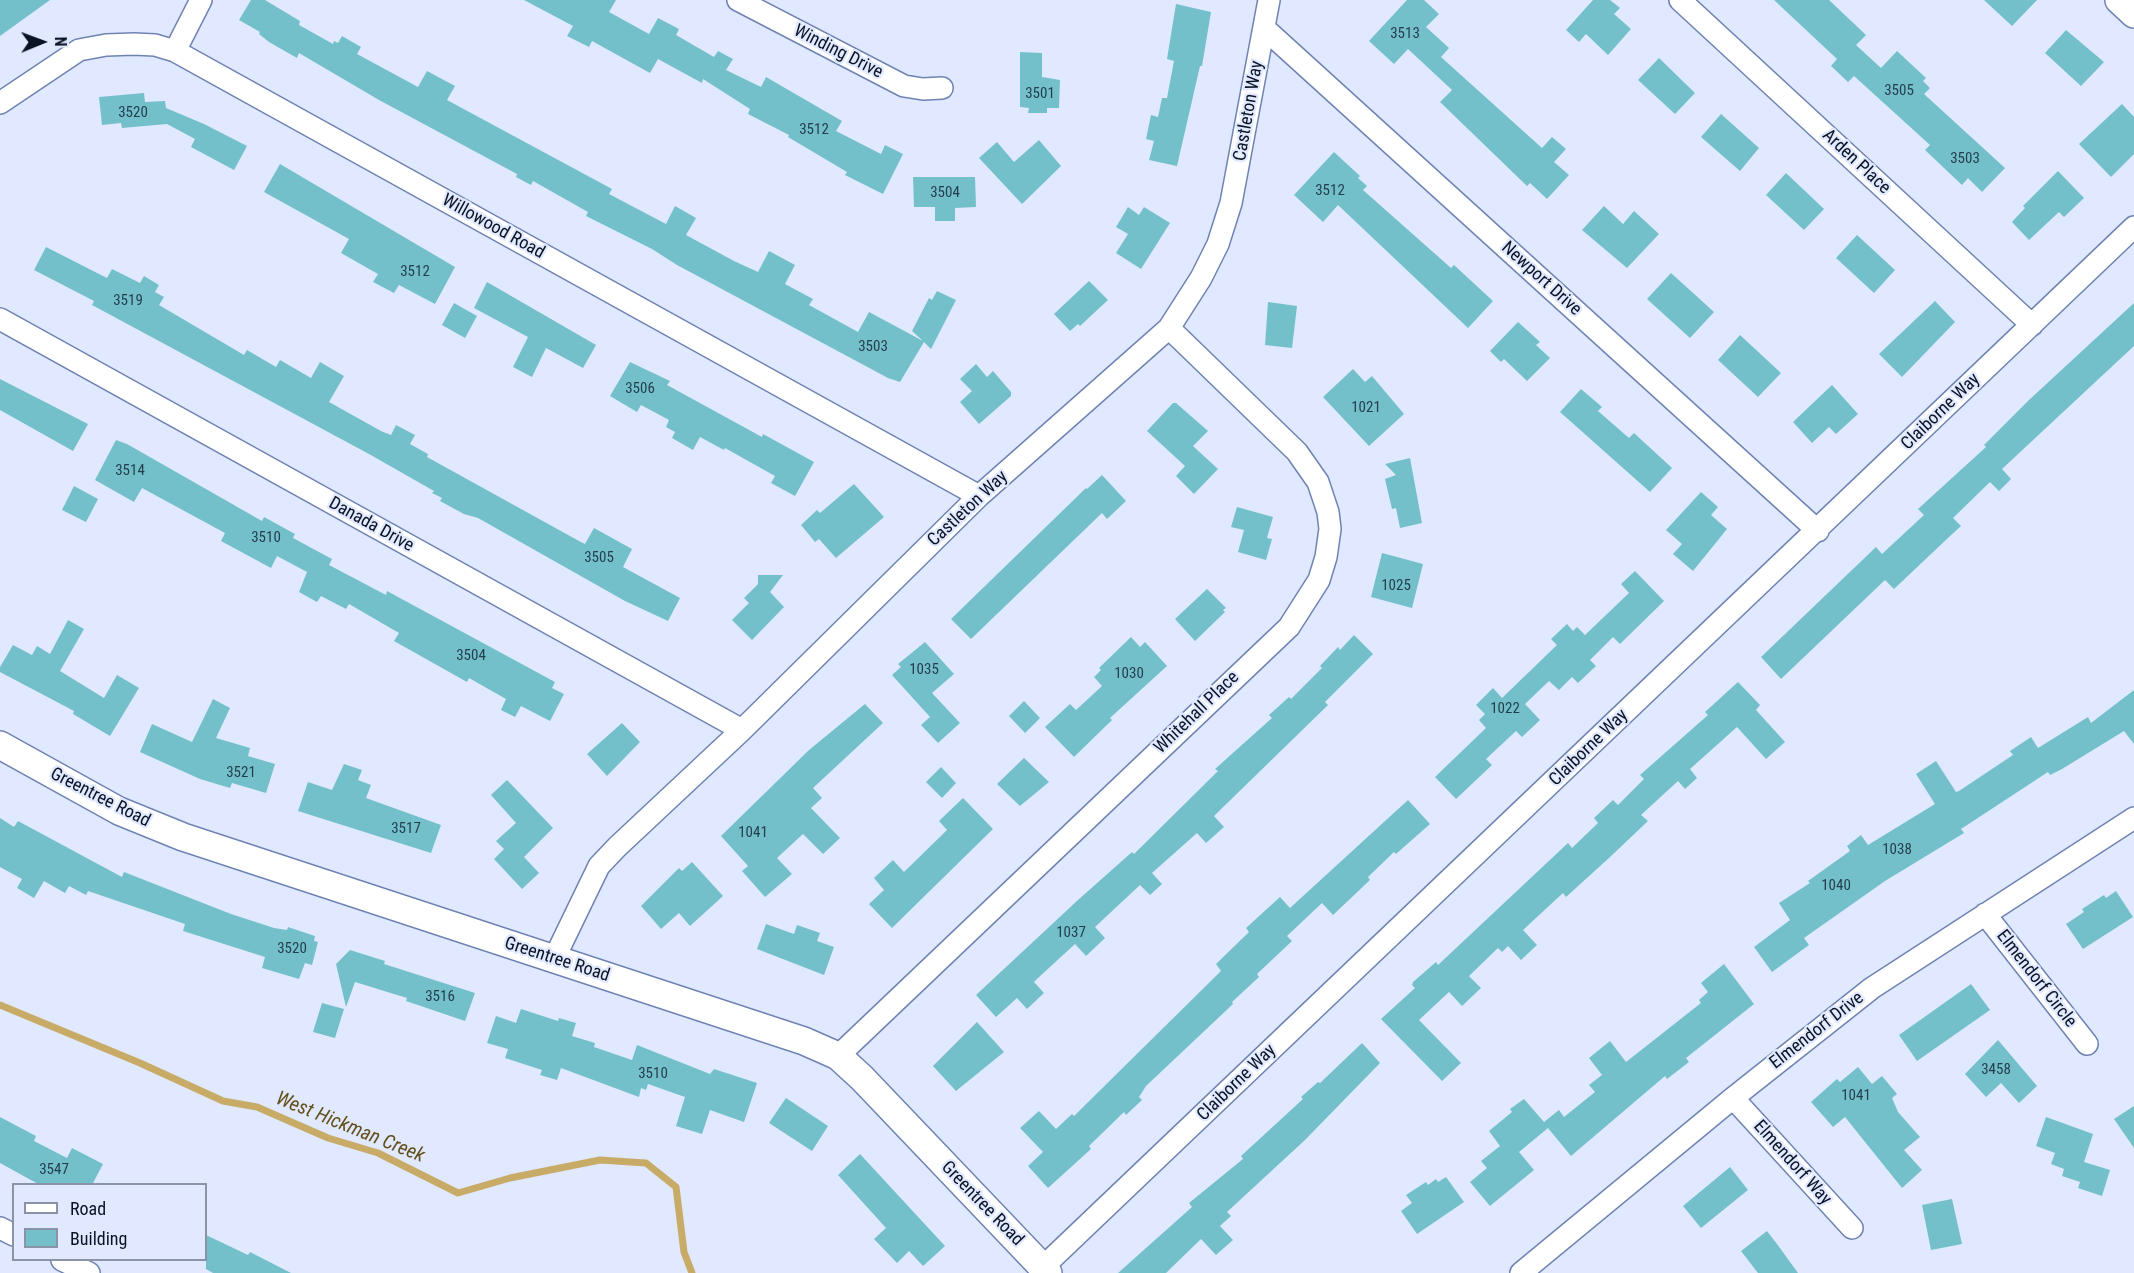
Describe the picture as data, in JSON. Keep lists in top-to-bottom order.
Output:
{
  "streets": {
    "street": [
      "Winding Drive",
      "Castleton Way",
      "Arden Place",
      "Willowood Road",
      "Newport Drive",
      "Claiborne Way",
      "Danada Drive",
      "Whitehall Place",
      "Greentree Road",
      "Elmendorf Circle",
      "Elmendorf Drive",
      "Elmendorf Way"
    ]
  },
  "crossings": [
    ["Castleton Way", "Willowood Road"],
    ["Castleton Way", "Newport Drive"],
    ["Castleton Way", "Danada Drive"],
    ["Castleton Way", "Whitehall Place"],
    ["Castleton Way", "Greentree Road"],
    ["Arden Place", "Claiborne Way"],
    ["Newport Drive", "Claiborne Way"],
    ["Claiborne Way", "Greentree Road"],
    ["Whitehall Place", "Greentree Road"],
    ["Elmendorf Circle", "Elmendorf Drive"],
    ["Elmendorf Drive", "Elmendorf Way"]
  ],
  "water": ["West Hickman Creek"],
  "house_numbers": [
    "3513",
    "3505",
    "3501",
    "3520",
    "3512",
    "3503",
    "3512",
    "3504",
    "3512",
    "3519",
    "3503",
    "3506",
    "1021",
    "3514",
    "3510",
    "3505",
    "1025",
    "3504",
    "1035",
    "1030",
    "1022",
    "3521",
    "3517",
    "1041",
    "1038",
    "1040",
    "1037",
    "3520",
    "3516",
    "3458",
    "3510",
    "1041",
    "3547"
  ],
  "legend": ["Road", "Building"],
  "north": "right"
}
